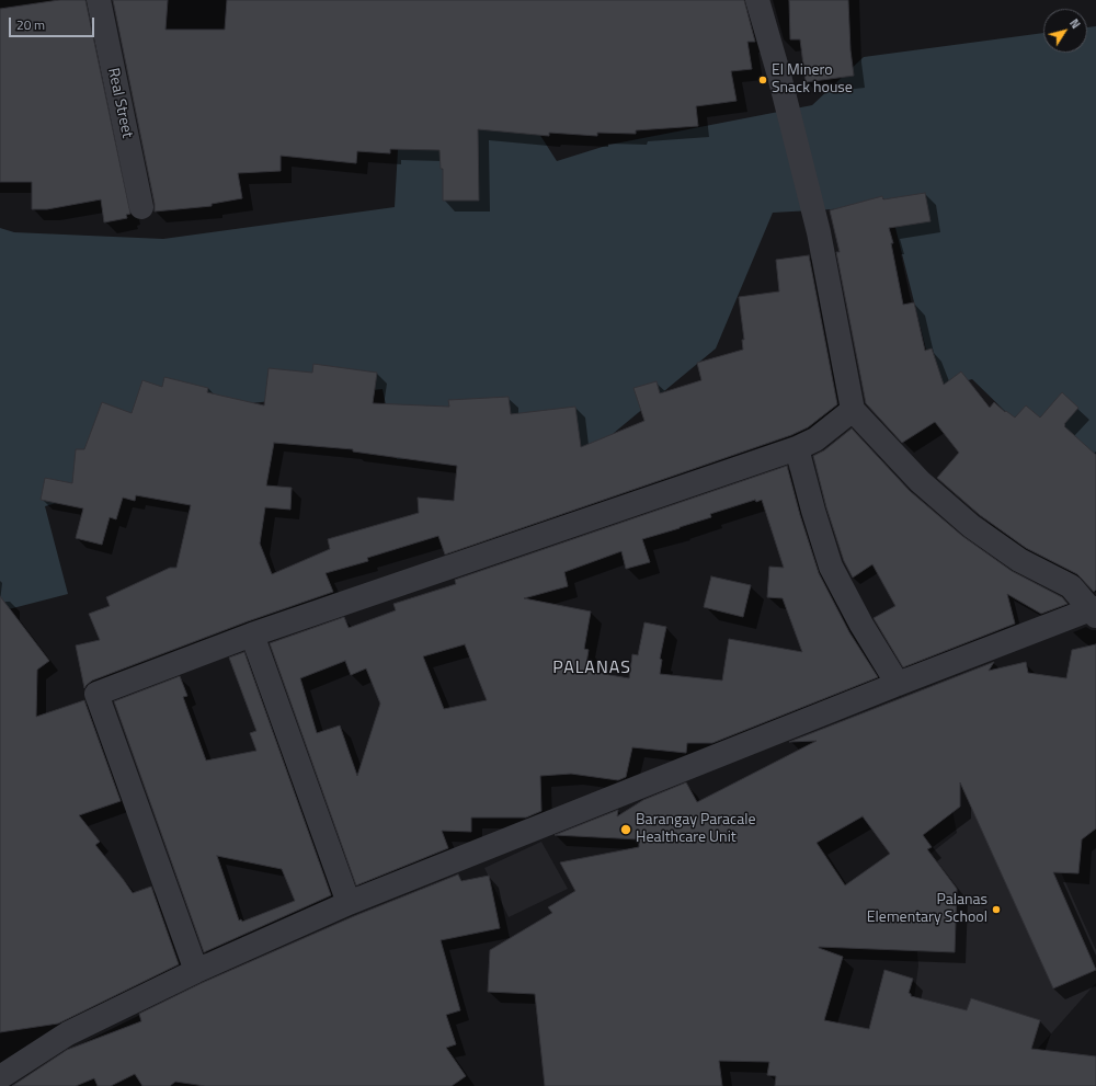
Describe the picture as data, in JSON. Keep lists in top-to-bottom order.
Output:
{
  "streets": {
    "street": ["Real Street"]
  },
  "districts": ["PALANAS"],
  "places": ["El Minero Snack house", "Barangay Paracale Healthcare Unit", "Palanas Elementary School"],
  "scale_bar": "20 m",
  "north": "top right"
}
